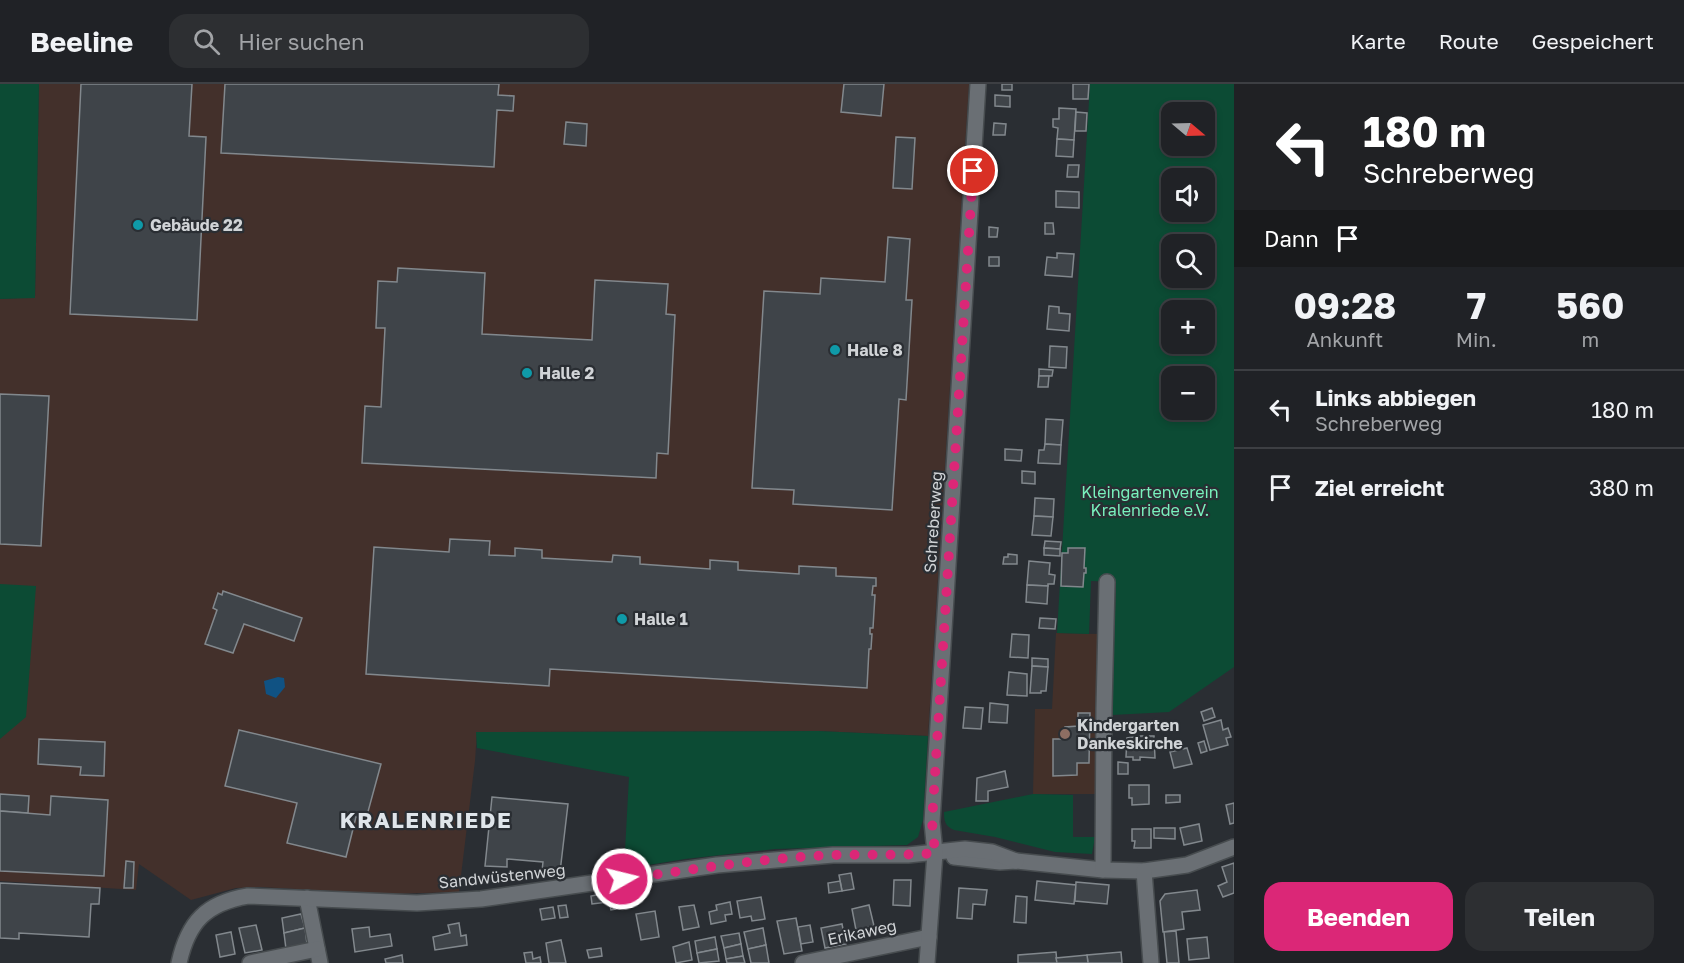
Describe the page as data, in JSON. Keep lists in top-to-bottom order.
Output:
{
  "streets": {
    "street": ["Schreberweg", "Sandwüstenweg", "Erikaweg"]
  },
  "crossings": [
    ["Schreberweg", "Sandwüstenweg"],
    ["Schreberweg", "Erikaweg"]
  ],
  "districts": ["KRALENRIEDE"],
  "parks": ["Kleingartenverein Kralenriede e.V."],
  "places": [
    "Gebäude 22",
    "Halle 8",
    "Halle 2",
    "Halle 1",
    "Kindergarten Dankeskirche"
  ],
  "north": "right",
  "page": {
    "header": "Beeline",
    "search": "Hier suchen",
    "nav": ["Karte", "Route", "Gespeichert"],
    "turn": ["180 m", "Schreberweg"],
    "map_buttons": ["+", "−"],
    "then": "Dann",
    "eta": [
      "09:28",
      "Ankunft",
      "7",
      "Min.",
      "560",
      "m"
    ],
    "list": [
      {
        "name": "Links abbiegen",
        "note": "Schreberweg",
        "value": "180 m"
      },
      {
        "name": "Ziel erreicht",
        "value": "380 m"
      }
    ],
    "buttons": ["Beenden", "Teilen"]
  }
}
